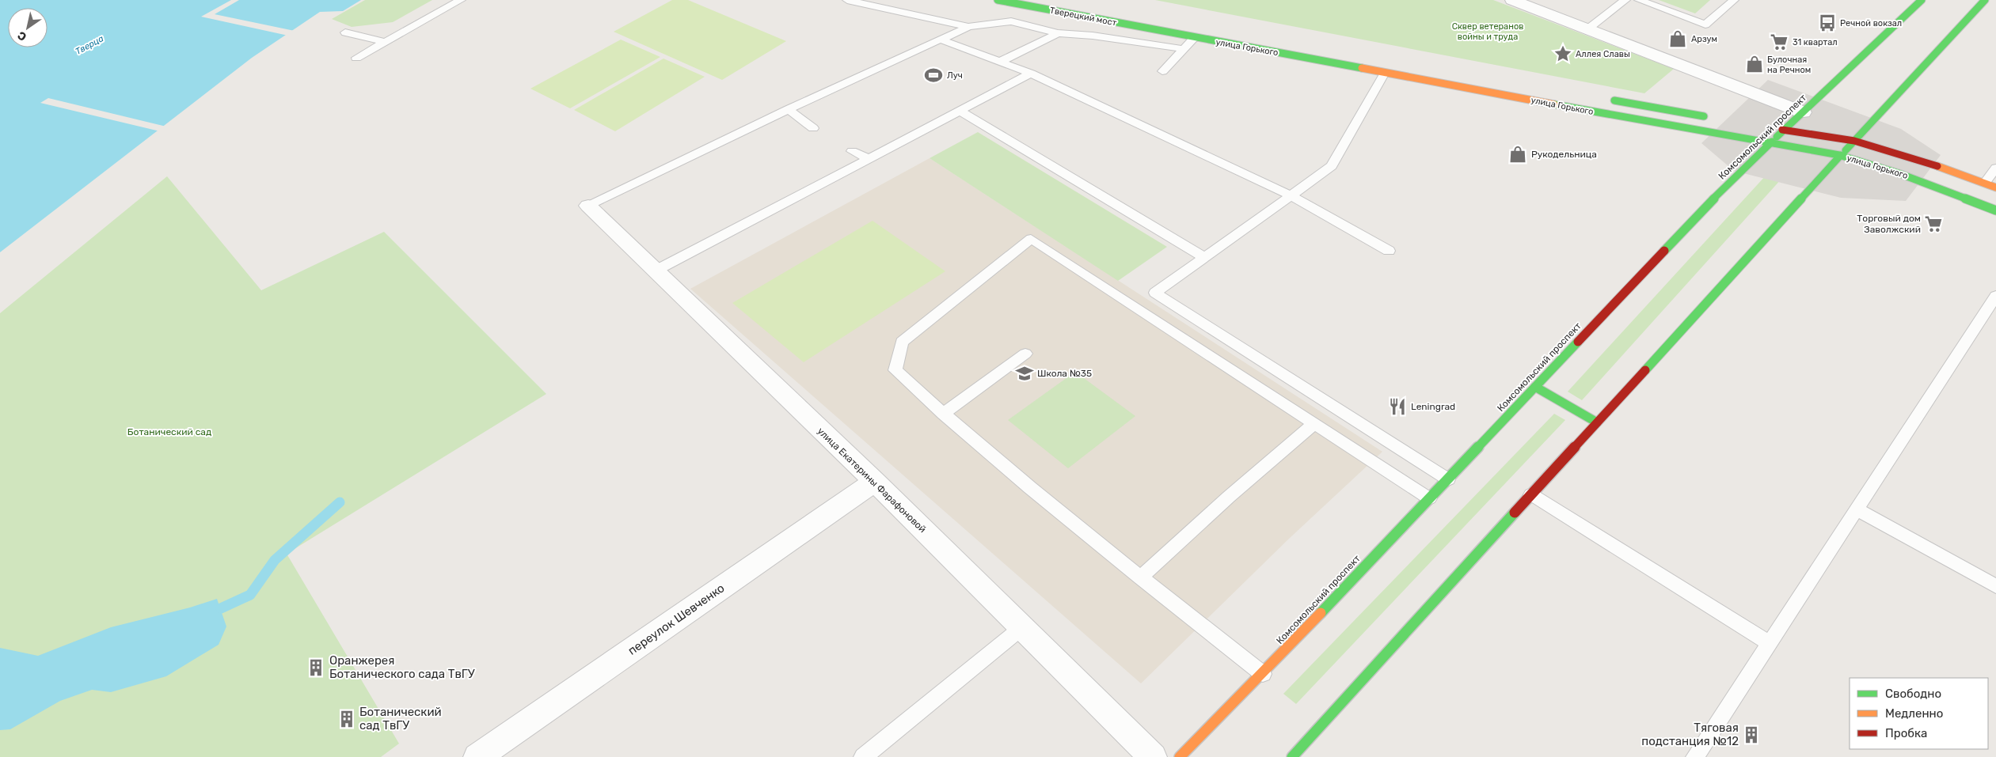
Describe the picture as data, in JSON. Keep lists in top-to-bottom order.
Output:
{
  "streets": {
    "main road": ["Тверецкий мост", "улица Горького", "Комсомольский проспект"],
    "street": ["улица Екатерины Фарафоновой", "переулок Шевченко"]
  },
  "crossings": [
    ["Тверецкий мост", "улица Горького"],
    ["улица Горького", "Комсомольский проспект"],
    ["улица Екатерины Фарафоновой", "переулок Шевченко"]
  ],
  "water": ["Тверца"],
  "parks": ["Сквер ветеранов войны и труда", "Ботанический сад"],
  "places": {
    "bus stop": ["Речной вокзал"],
    "shop": ["Арзум", "Булочная на Речном", "Рукодельница"],
    "supermarket": ["31 квартал", "Торговый дом Заволжский"],
    "place": ["Аллея Славы"],
    "sports": ["Луч"],
    "school or university": ["Школа №35"],
    "restaurant": ["Leningrad"],
    "building": ["Оранжерея Ботанического сада ТвГУ", "Ботанический сад ТвГУ", "Тяговая подстанция №12"]
  },
  "legend": ["Свободно", "Медленно", "Пробка"],
  "north": "bottom left"
}
